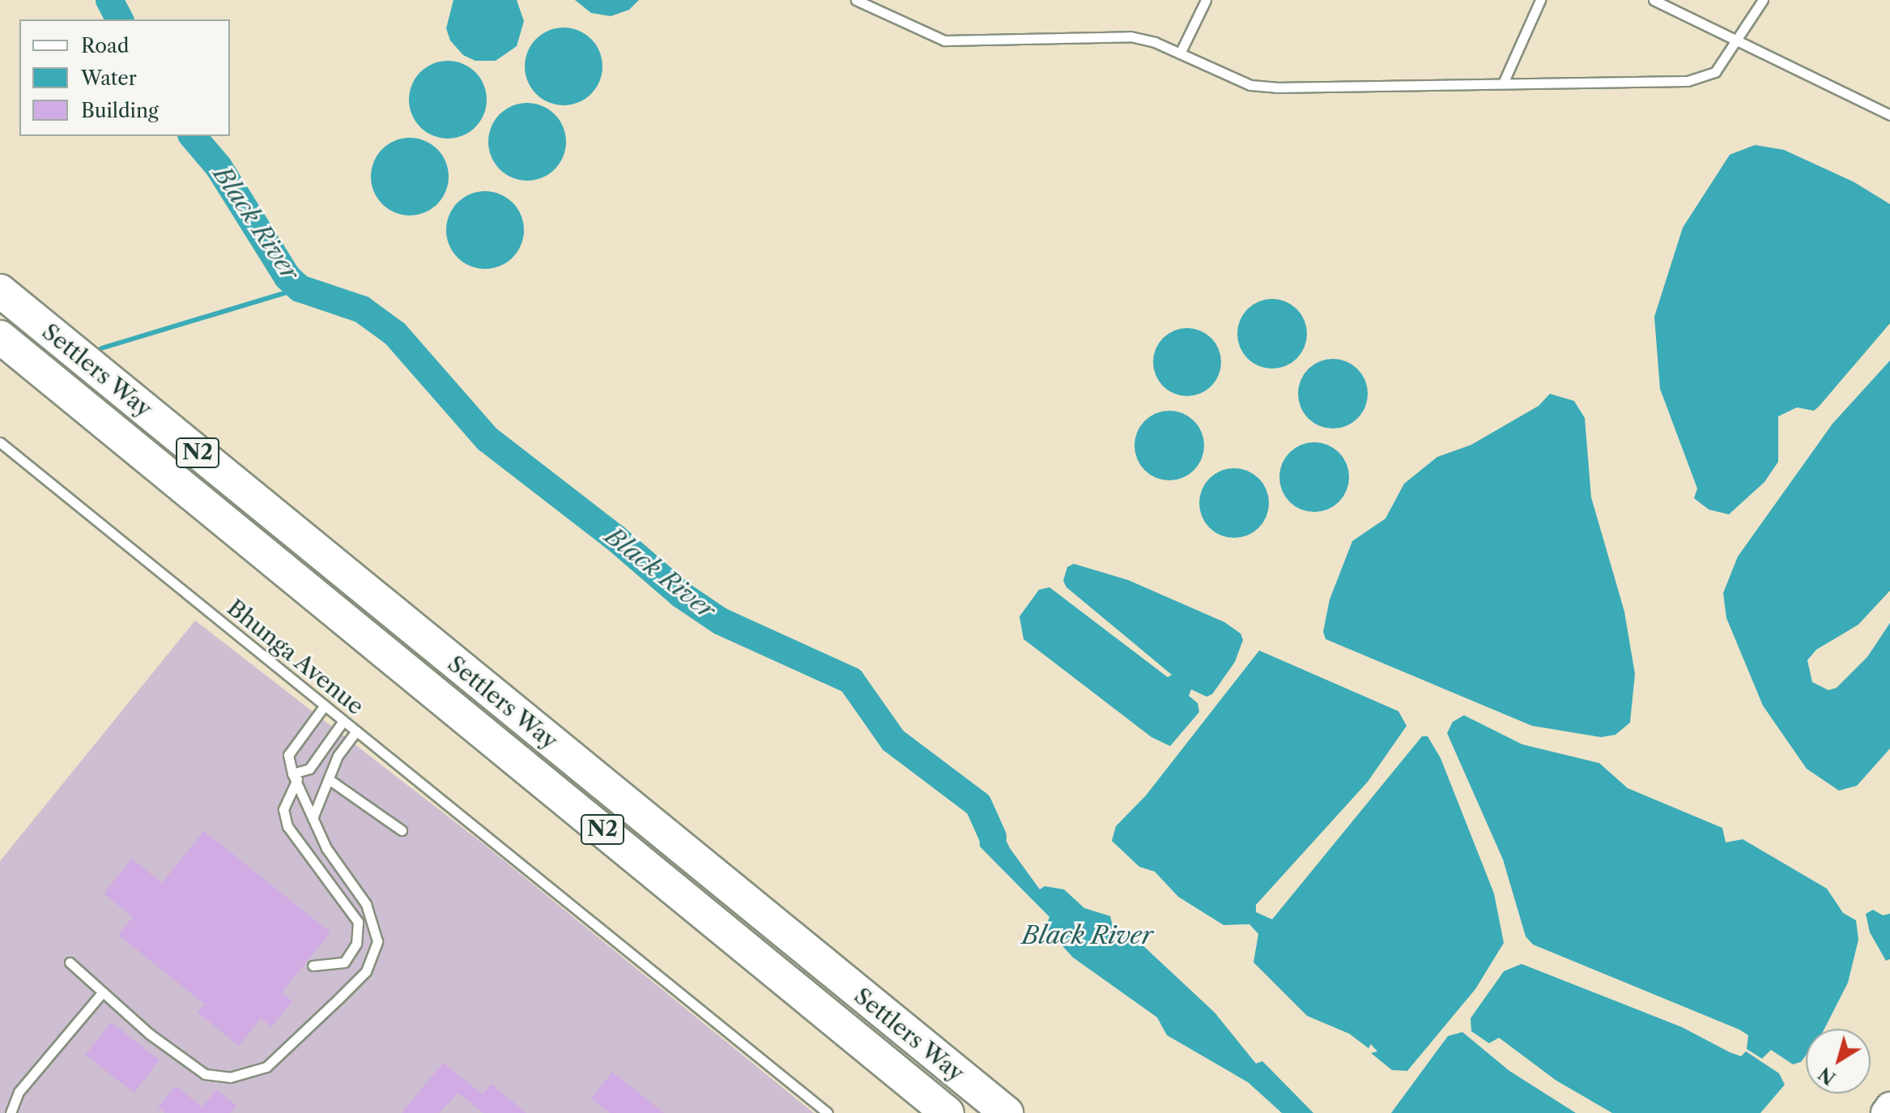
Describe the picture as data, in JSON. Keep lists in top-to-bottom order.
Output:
{
  "streets": {
    "highway": ["Settlers Way", "N2"],
    "lane": ["Bhunga Avenue"]
  },
  "water": ["Black River"],
  "legend": ["Road", "Water", "Building"],
  "north": "bottom left"
}
